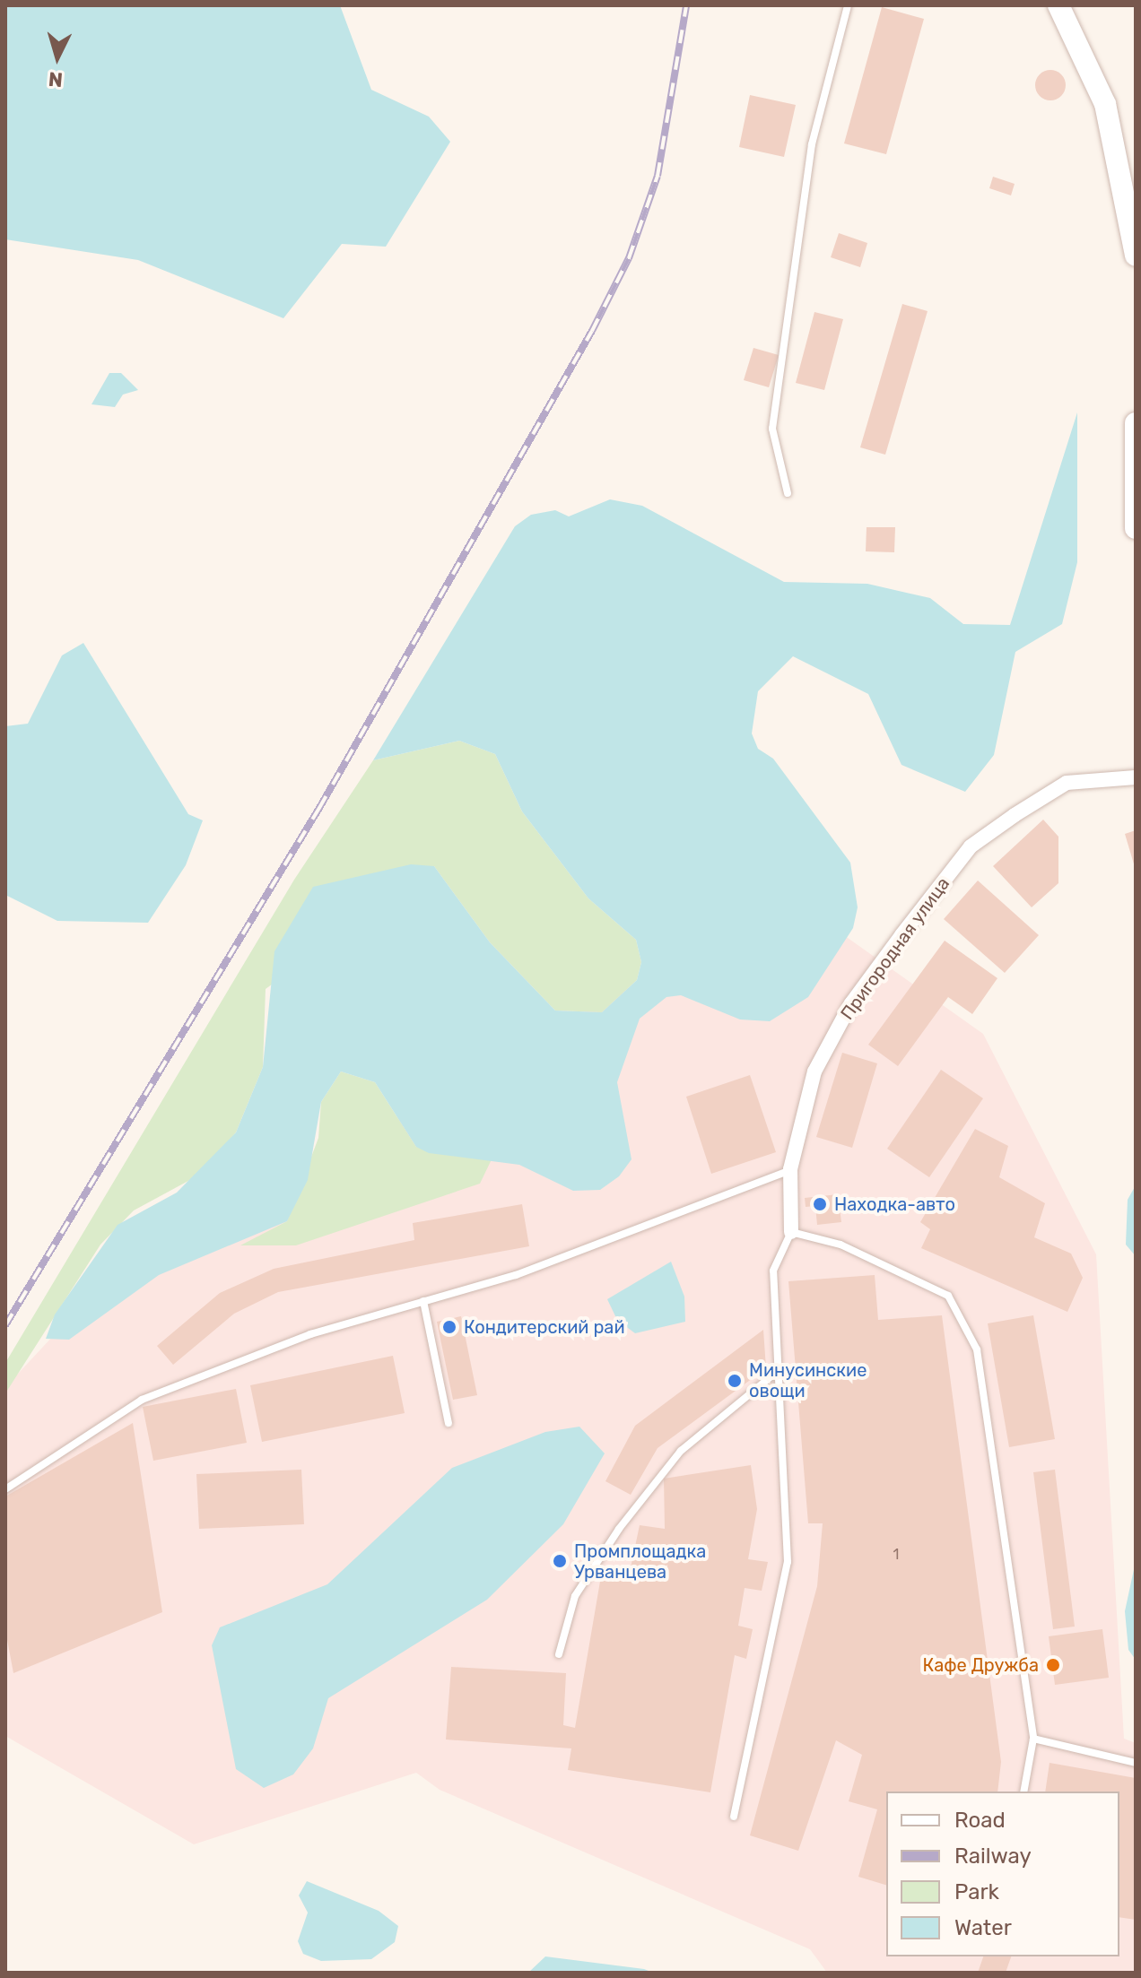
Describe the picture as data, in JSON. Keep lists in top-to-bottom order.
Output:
{
  "streets": {
    "street": ["Пригородная улица"]
  },
  "places": [
    "Находка-авто",
    "Кондитерский рай",
    "Минусинские овощи",
    "Промплощадка Урванцева",
    "Кафе Дружба"
  ],
  "house_numbers": ["1"],
  "legend": [
    "Road",
    "Railway",
    "Park",
    "Water"
  ],
  "north": "bottom"
}
